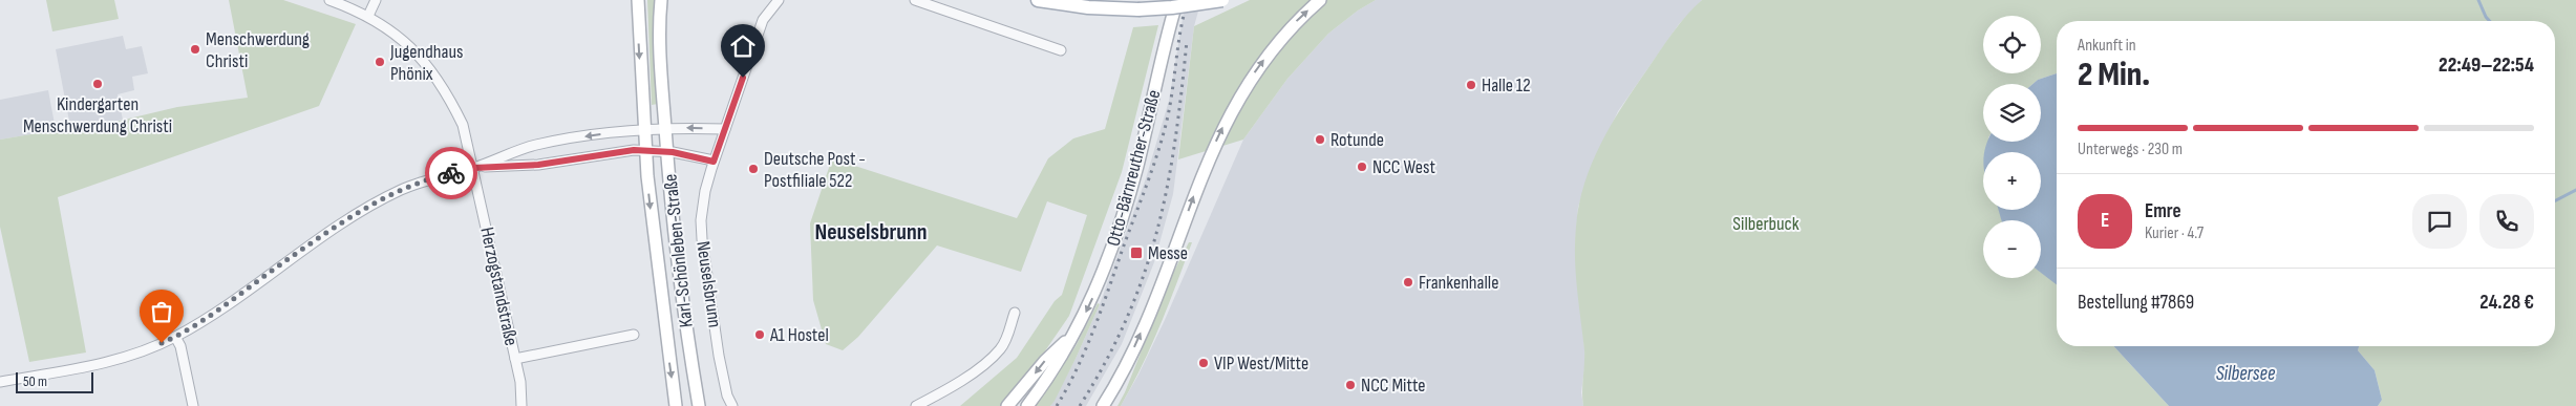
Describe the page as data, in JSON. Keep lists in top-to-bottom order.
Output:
{
  "streets": {
    "main road": ["Otto-Bärnreuther-Straße", "Karl-Schönleben-Straße"],
    "street": ["Neuselsbrunn", "Herzogstandstraße"]
  },
  "districts": ["Neuselsbrunn"],
  "water": ["Silbersee"],
  "parks": ["Silberbuck"],
  "places": {
    "other": [
      "Menschwerdung Christi",
      "Jugendhaus Phönix",
      "Kindergarten Menschwerdung Christi",
      "Halle 12",
      "Rotunde",
      "NCC West",
      "Deutsche Post - Postfiliale 522",
      "Frankenhalle",
      "A1 Hostel",
      "VIP West/Mitte",
      "NCC Mitte"
    ],
    "transit": ["Messe"]
  },
  "scale_bar": "50 m",
  "page": {
    "map_buttons": ["+", "−"],
    "heading": ["2 Min.", "Ankunft in", "22:49–22:54"],
    "panel": [
      "Emre",
      "Kurier · 4.7",
      "Bestellung #7869",
      "24.28 €"
    ],
    "bar": "Unterwegs · 230 m",
    "round": "E",
    "scale": "50 m"
  }
}
